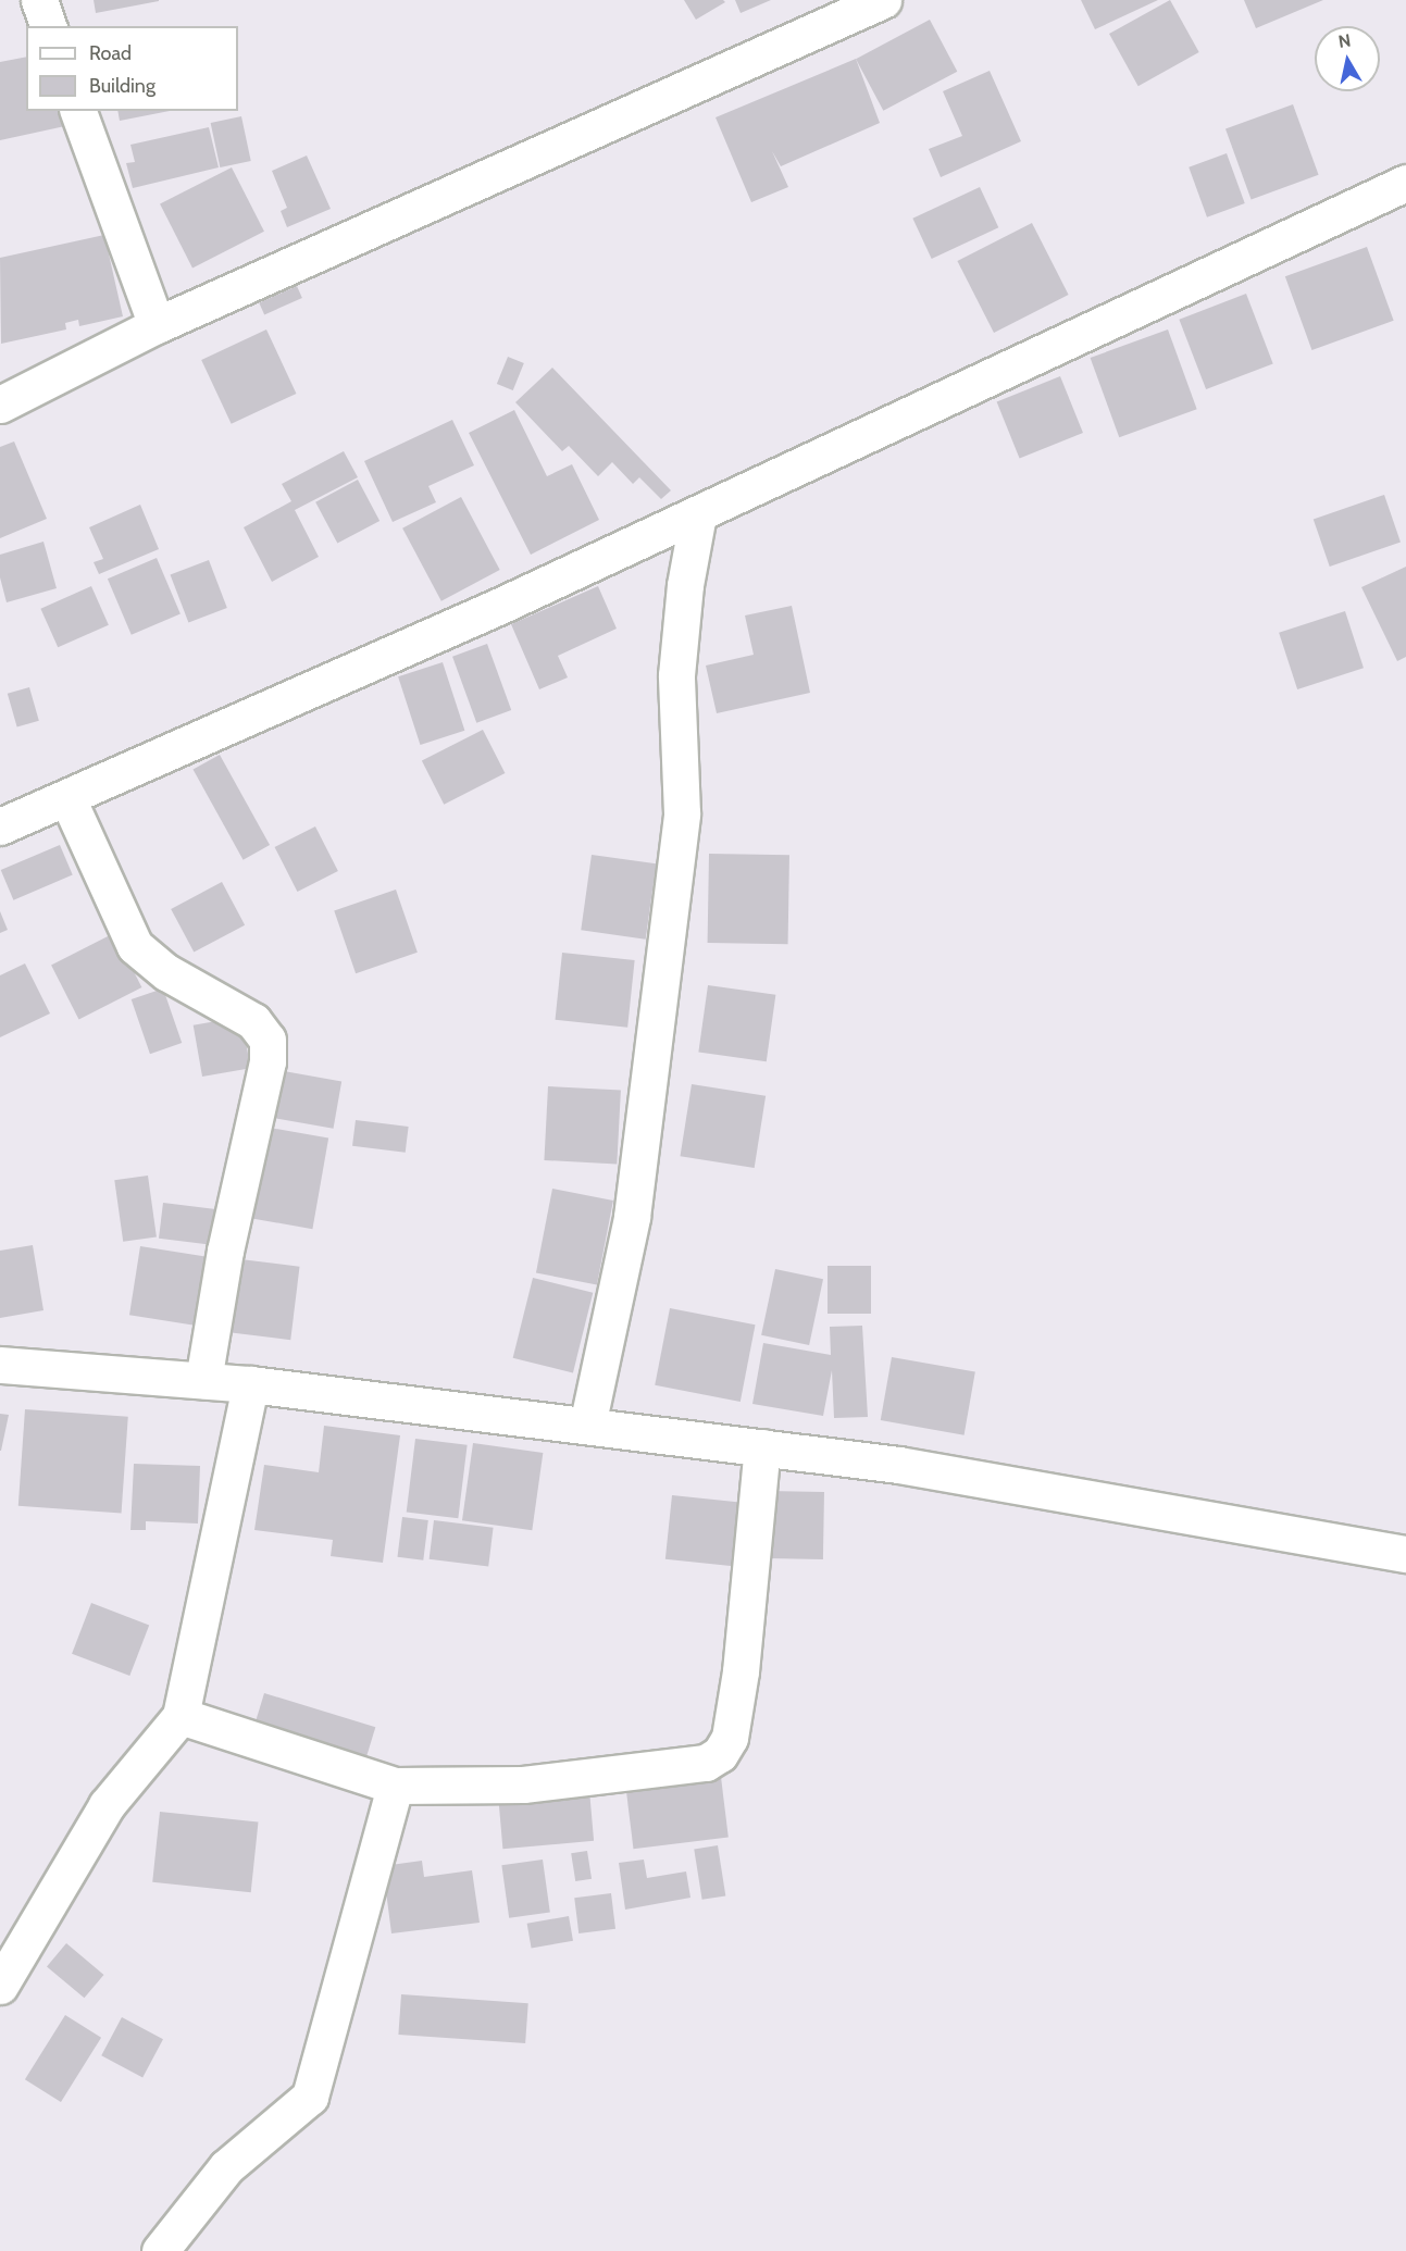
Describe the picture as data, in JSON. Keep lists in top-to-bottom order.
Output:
{
  "legend": ["Road", "Building"],
  "north": "top"
}
